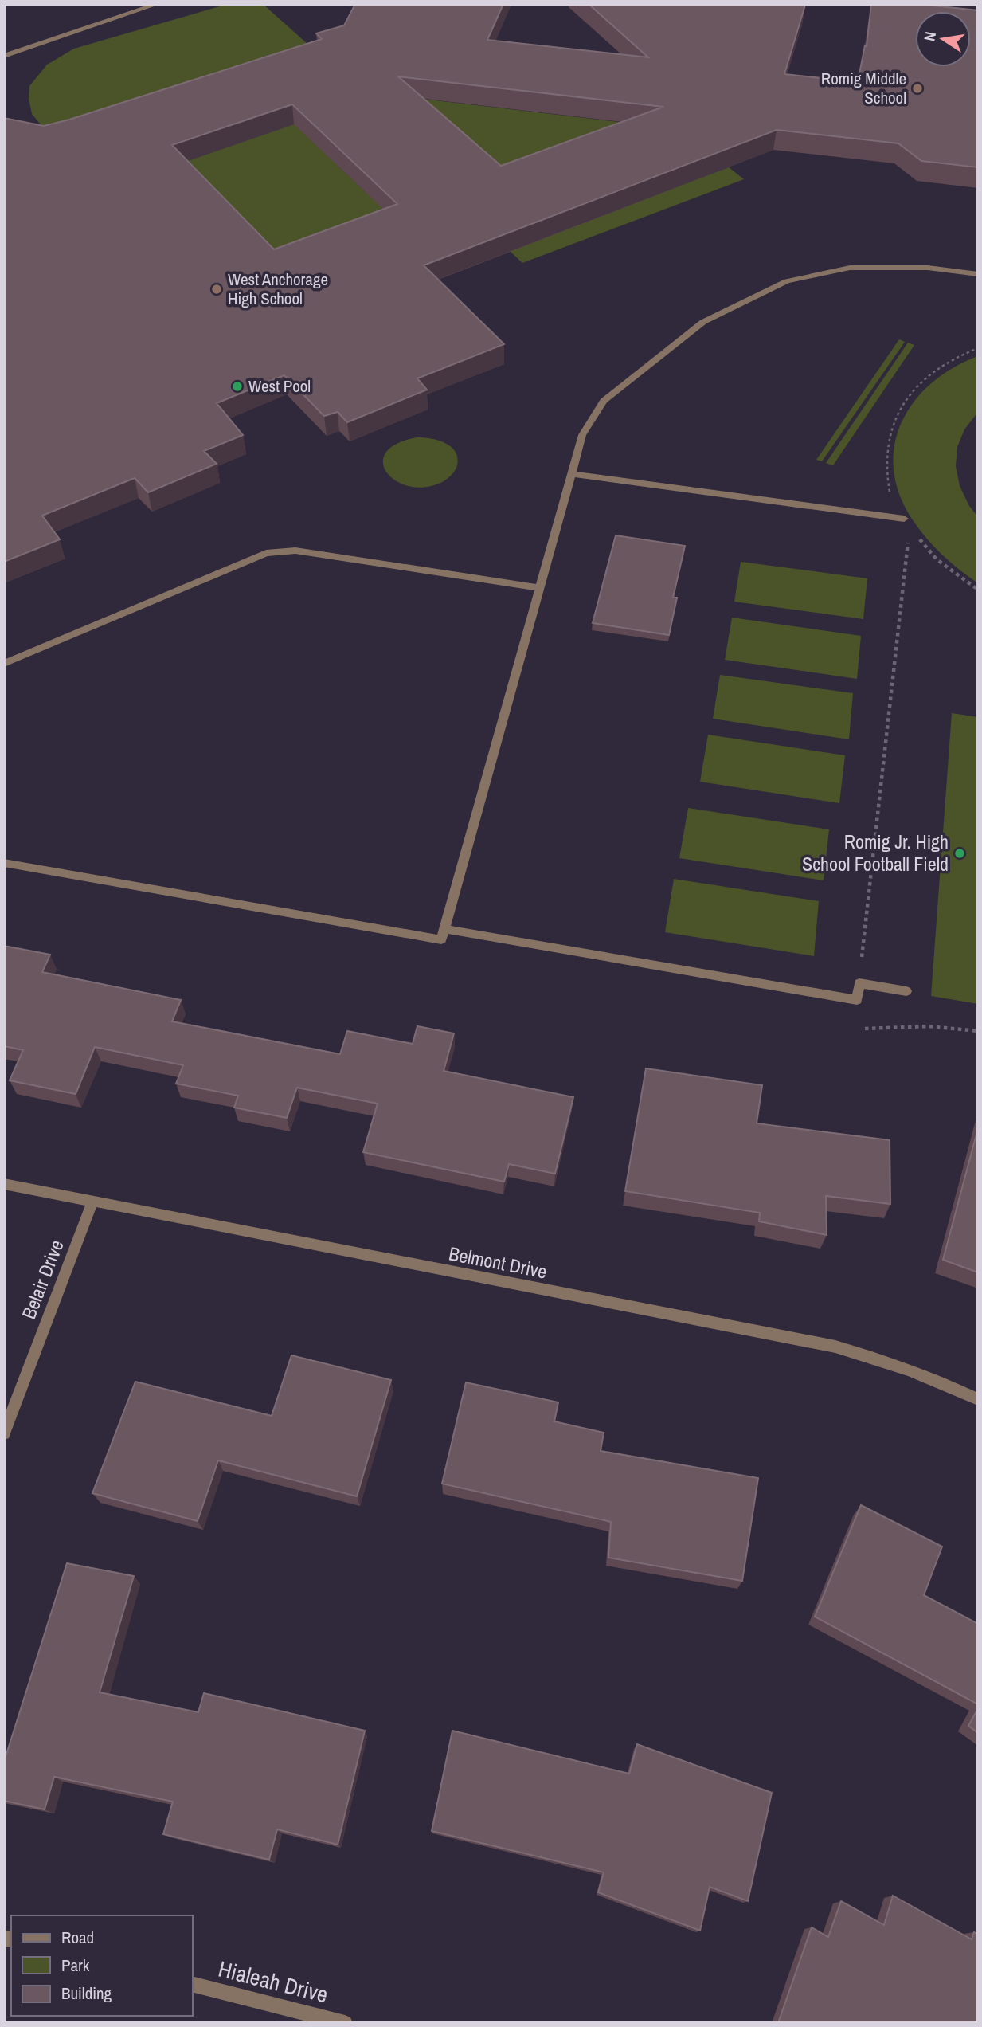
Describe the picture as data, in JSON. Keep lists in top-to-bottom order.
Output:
{
  "streets": {
    "street": ["Belmont Drive", "Belair Drive", "Hialeah Drive"]
  },
  "crossings": [
    ["Belmont Drive", "Belair Drive"]
  ],
  "places": [
    "Romig Middle School",
    "West Anchorage High School",
    "West Pool",
    "Romig Jr. High School Football Field"
  ],
  "legend": ["Road", "Park", "Building"],
  "north": "left"
}
